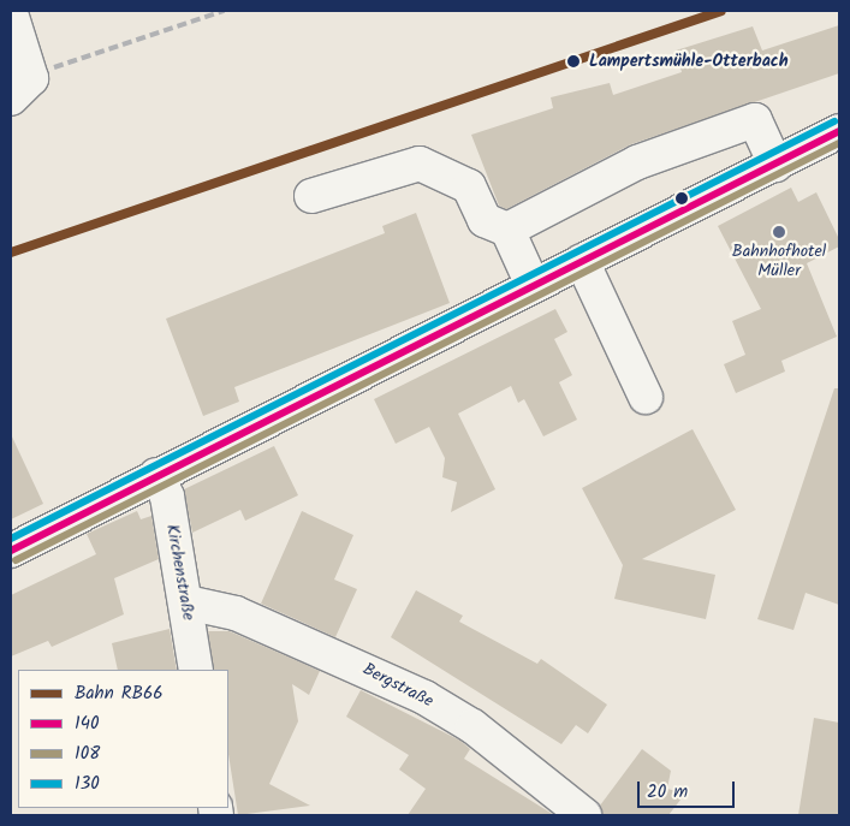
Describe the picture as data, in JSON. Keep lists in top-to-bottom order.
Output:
{
  "streets": {
    "street": ["Kirchenstraße", "Bergstraße"]
  },
  "crossings": [
    ["Kirchenstraße", "Bergstraße"]
  ],
  "places": ["Lampertsmühle-Otterbach", "Bahnhofhotel Müller"],
  "lines": [
    "rail line RB66",
    "transit line 130",
    "transit line 140",
    "transit line 108"
  ],
  "legend": [
    "Bahn RB66",
    "140",
    "108",
    "130"
  ],
  "scale_bar": "20 m"
}
